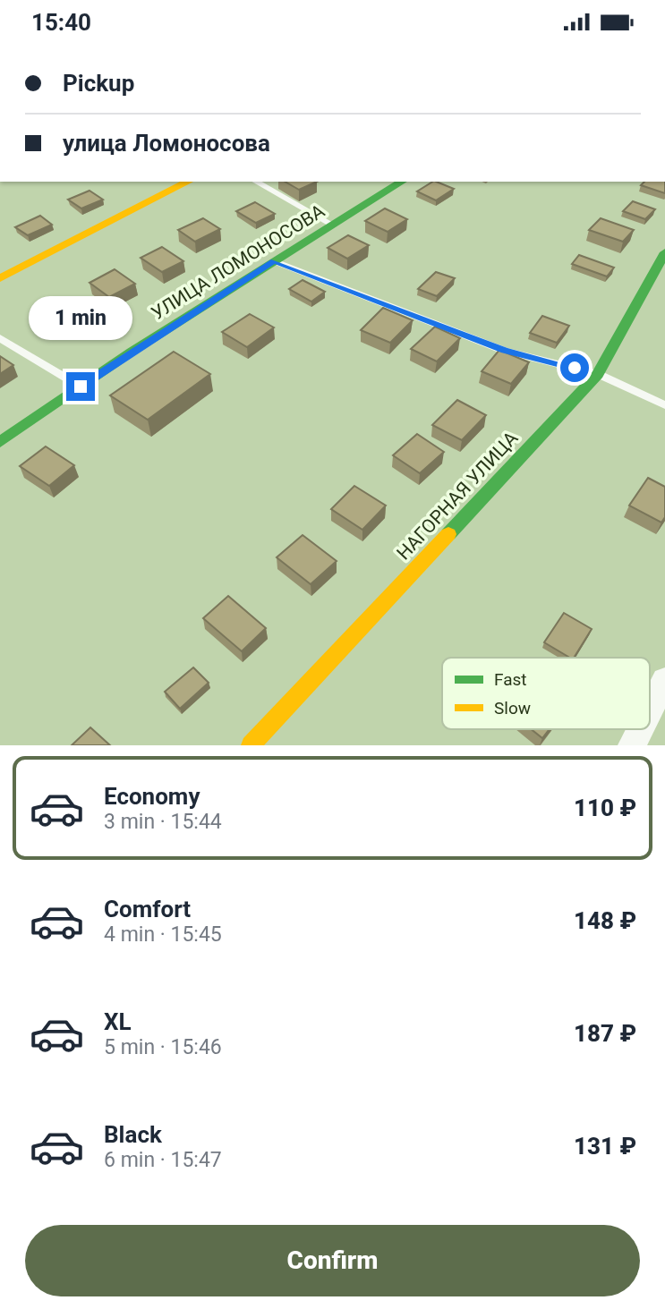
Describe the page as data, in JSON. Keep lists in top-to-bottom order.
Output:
{
  "streets": {
    "street": ["УЛИЦА ЛОМОНОСОВА", "НАГОРНАЯ УЛИЦА"]
  },
  "legend": ["Fast", "Slow"],
  "page": {
    "status": "15:40",
    "banner": ["Pickup", "улица Ломоносова"],
    "bubble": "1 min",
    "list": [
      {
        "name": "Economy",
        "note": "3 min · 15:44",
        "value": "110 ₽"
      },
      {
        "name": "Comfort",
        "note": "4 min · 15:45",
        "value": "148 ₽"
      },
      {
        "name": "XL",
        "note": "5 min · 15:46",
        "value": "187 ₽"
      },
      {
        "name": "Black",
        "note": "6 min · 15:47",
        "value": "131 ₽"
      }
    ],
    "buttons": "Confirm"
  }
}
